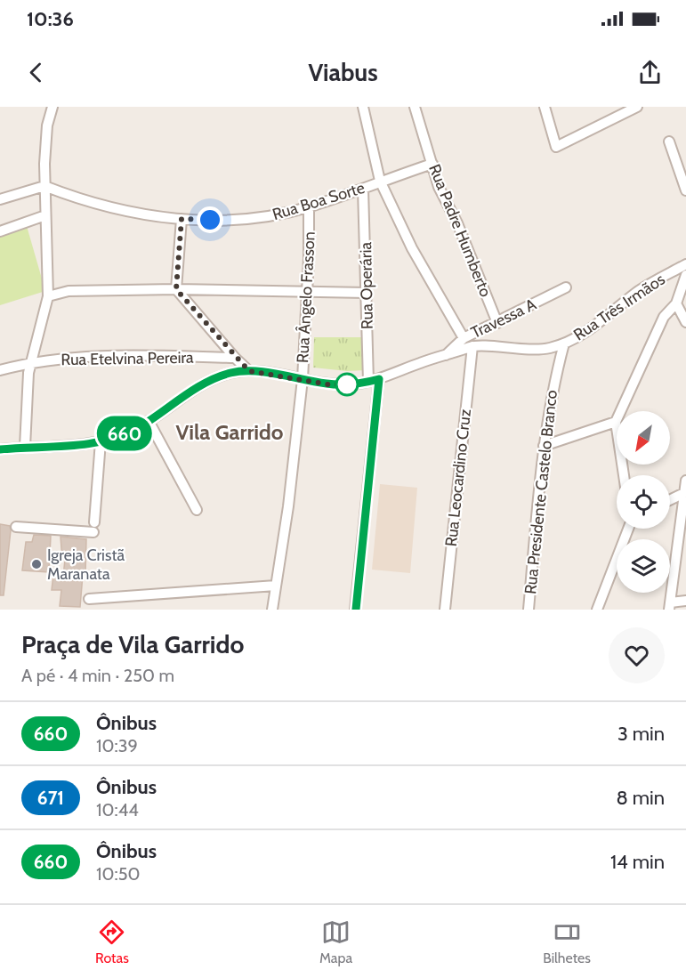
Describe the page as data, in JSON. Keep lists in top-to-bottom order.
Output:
{
  "streets": {
    "street": [
      "Rua Boa Sorte",
      "Rua Padre Humberto",
      "Rua Operária",
      "Rua Ângelo Frasson",
      "Rua Três Irmãos",
      "Travessa A",
      "Rua Etelvina Pereira",
      "Rua Leocardino Cruz",
      "Rua Presidente Castelo Branco"
    ]
  },
  "crossings": [
    ["Rua Boa Sorte", "Rua Padre Humberto"],
    ["Rua Boa Sorte", "Rua Operária"],
    ["Rua Boa Sorte", "Rua Ângelo Frasson"],
    ["Rua Padre Humberto", "Travessa A"],
    ["Rua Operária", "Rua Três Irmãos"],
    ["Rua Ângelo Frasson", "Rua Três Irmãos"],
    ["Rua Três Irmãos", "Travessa A"],
    ["Rua Três Irmãos", "Rua Leocardino Cruz"],
    ["Rua Três Irmãos", "Rua Presidente Castelo Branco"]
  ],
  "districts": ["Vila Garrido"],
  "places": ["Igreja Cristã Maranata"],
  "lines": ["bus line 660"],
  "north": "bottom left",
  "page": {
    "status": "10:36",
    "header": "Viabus",
    "on_map": "660",
    "heading": ["Praça de Vila Garrido", "A pé · 4 min · 250 m"],
    "list": [
      {
        "mark": "660",
        "name": "Ônibus",
        "note": "10:39",
        "value": "3 min"
      },
      {
        "mark": "671",
        "name": "Ônibus",
        "note": "10:44",
        "value": "8 min"
      },
      {
        "mark": "660",
        "name": "Ônibus",
        "note": "10:50",
        "value": "14 min"
      }
    ],
    "tabs": ["Rotas", "Mapa", "Bilhetes"]
  }
}
